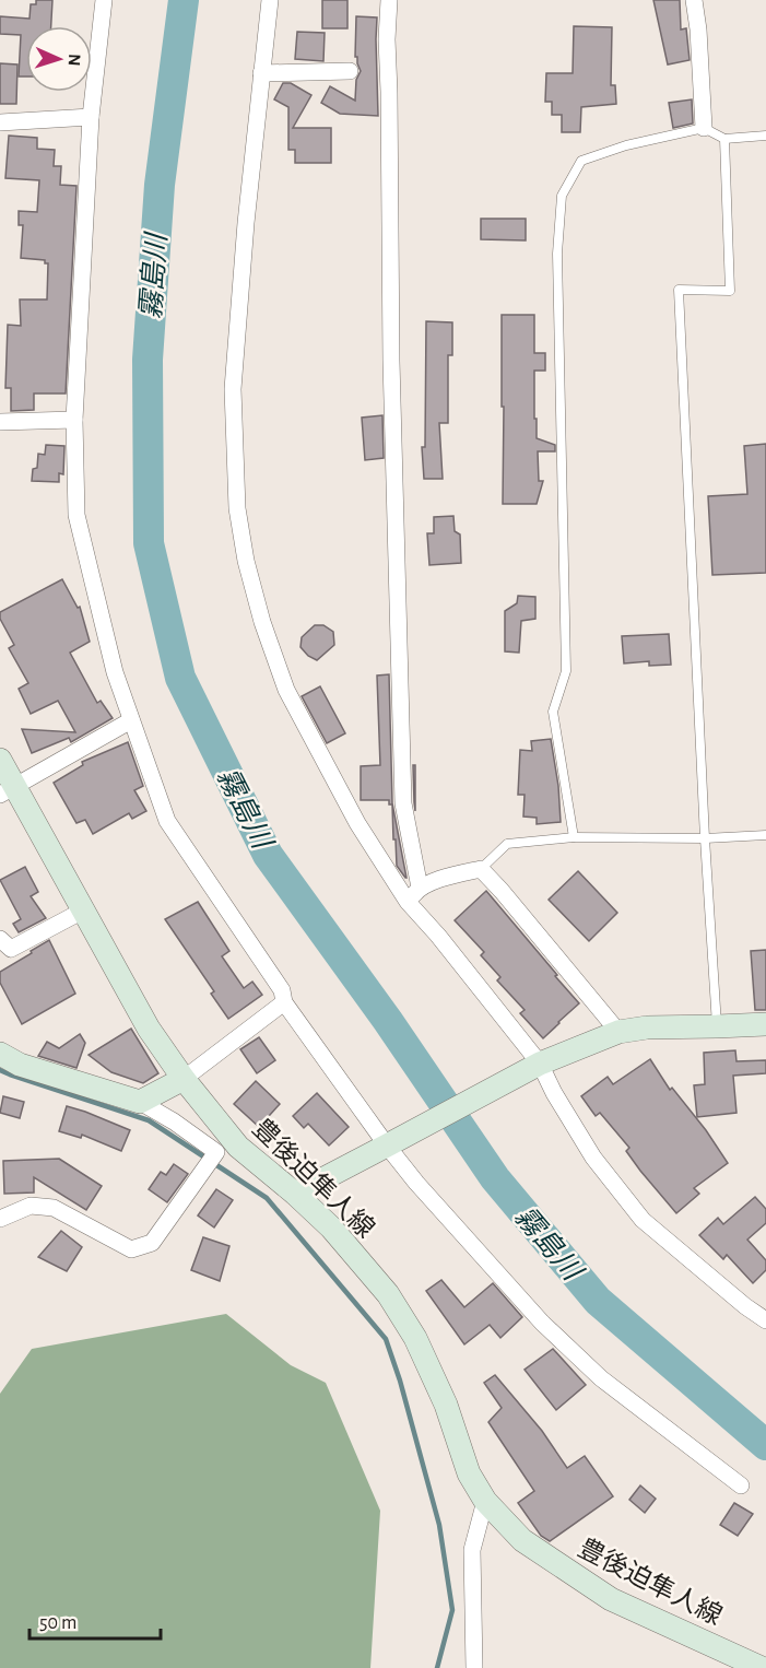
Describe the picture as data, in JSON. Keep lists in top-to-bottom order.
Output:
{
  "streets": {
    "main road": ["豊後迫隼人線"]
  },
  "water": ["霧島川"],
  "scale_bar": "50 m",
  "north": "right"
}
